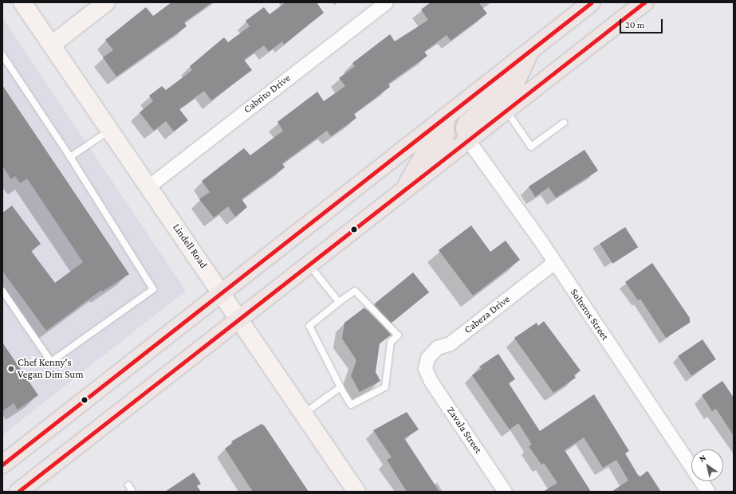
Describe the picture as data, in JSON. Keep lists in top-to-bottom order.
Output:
{
  "streets": {
    "street": [
      "Cabrito Drive",
      "Lindell Road",
      "Cabeza Drive",
      "Solteros Street",
      "Zavala Street"
    ]
  },
  "crossings": [
    ["Cabrito Drive", "Lindell Road"],
    ["Cabeza Drive", "Solteros Street"],
    ["Cabeza Drive", "Zavala Street"]
  ],
  "places": ["Chef Kenny's Vegan Dim Sum"],
  "scale_bar": "20 m",
  "north": "top left"
}
